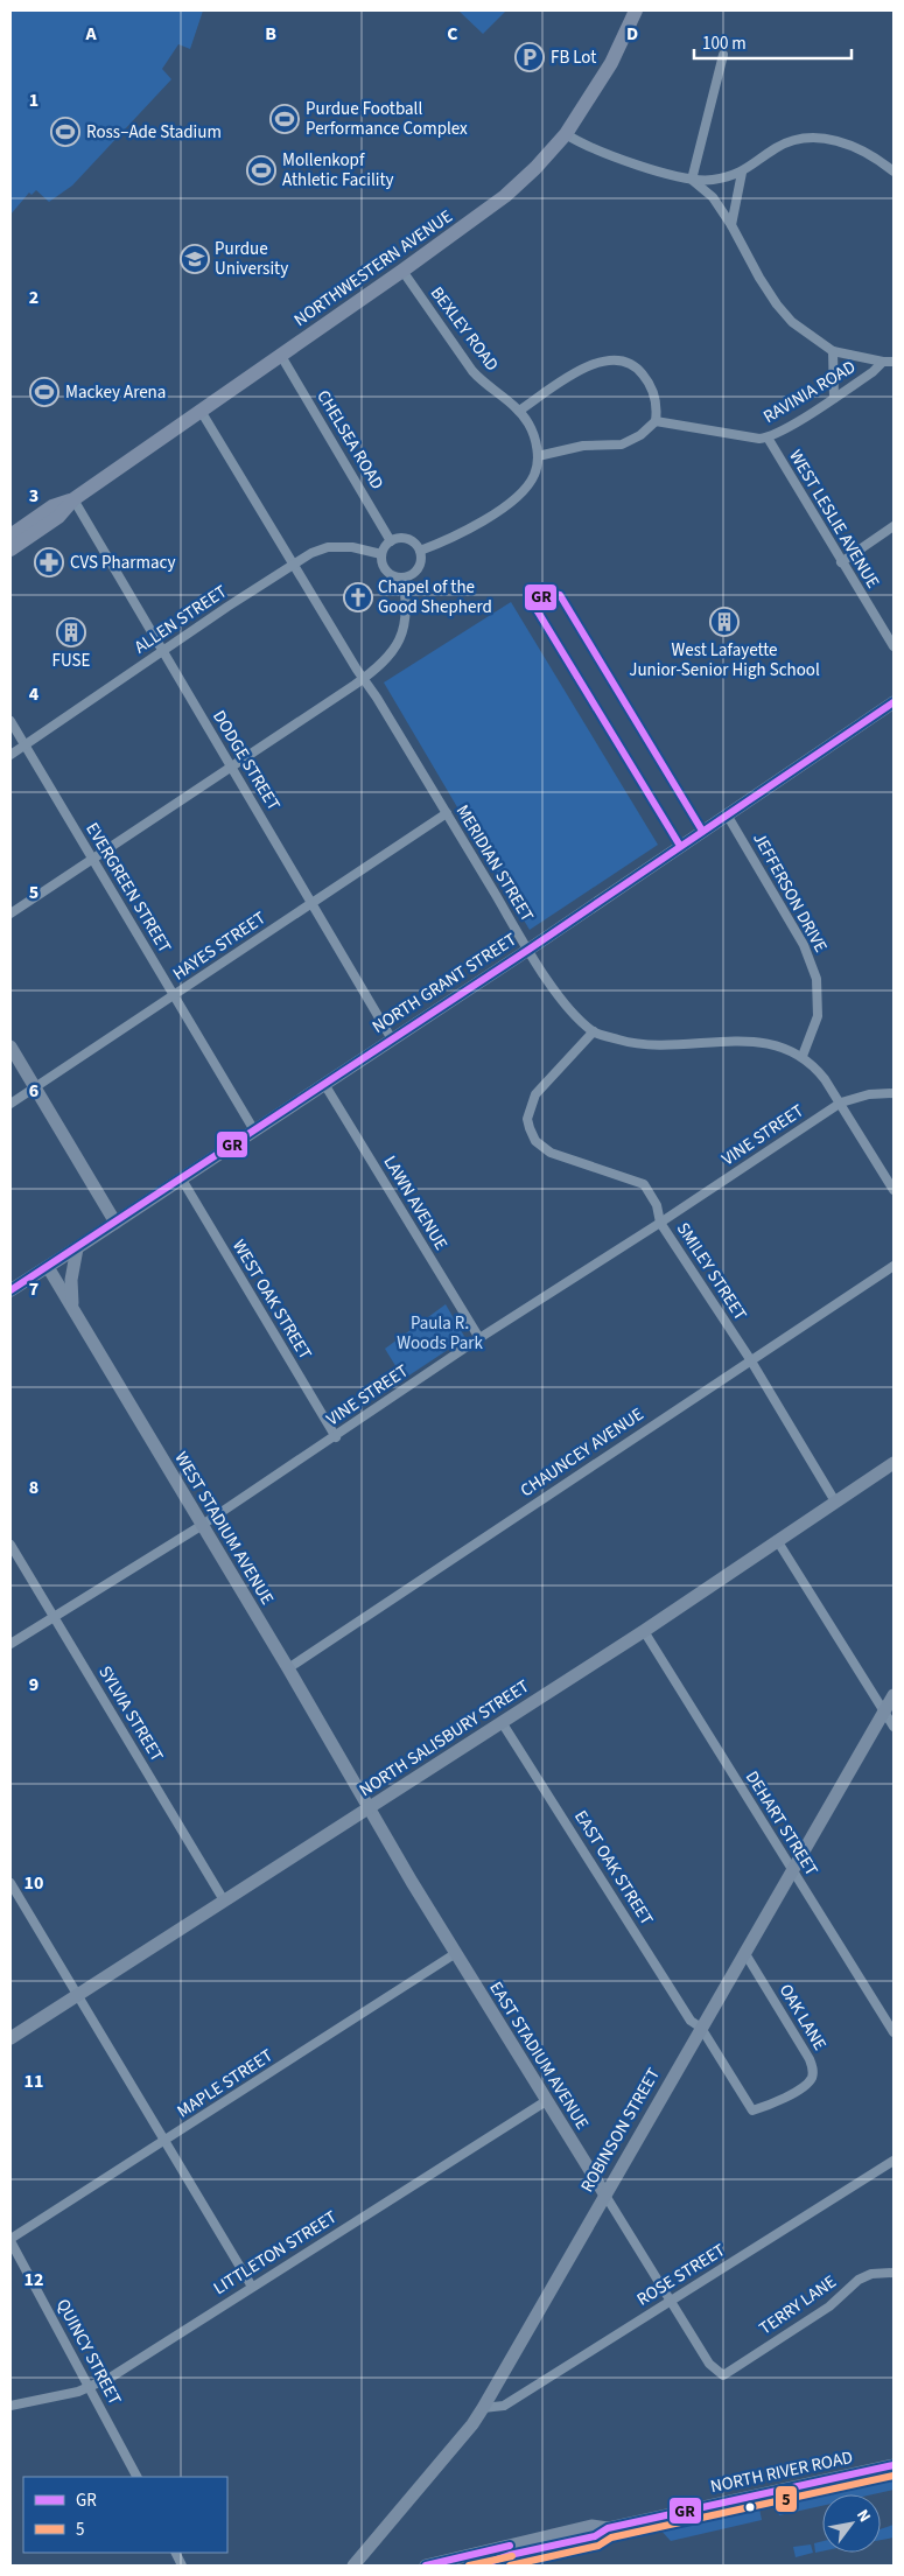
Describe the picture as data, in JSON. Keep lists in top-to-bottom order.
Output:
{
  "streets": {
    "main road": ["NORTHWESTERN AVENUE"],
    "street": [
      "BEXLEY ROAD",
      "RAVINIA ROAD",
      "CHELSEA ROAD",
      "WEST LESLIE AVENUE",
      "ALLEN STREET",
      "DODGE STREET",
      "MERIDIAN STREET",
      "EVERGREEN STREET",
      "JEFFERSON DRIVE",
      "HAYES STREET",
      "NORTH GRANT STREET",
      "VINE STREET",
      "LAWN AVENUE",
      "SMILEY STREET",
      "WEST OAK STREET",
      "CHAUNCEY AVENUE",
      "WEST STADIUM AVENUE",
      "SYLVIA STREET",
      "NORTH SALISBURY STREET",
      "DEHART STREET",
      "EAST OAK STREET",
      "OAK LANE",
      "EAST STADIUM AVENUE",
      "MAPLE STREET",
      "ROBINSON STREET",
      "LITTLETON STREET",
      "ROSE STREET",
      "TERRY LANE",
      "QUINCY STREET",
      "NORTH RIVER ROAD"
    ]
  },
  "crossings": [
    ["NORTHWESTERN AVENUE", "BEXLEY ROAD"],
    ["NORTHWESTERN AVENUE", "CHELSEA ROAD"],
    ["NORTHWESTERN AVENUE", "DODGE STREET"],
    ["NORTHWESTERN AVENUE", "MERIDIAN STREET"],
    ["RAVINIA ROAD", "WEST LESLIE AVENUE"],
    ["CHELSEA ROAD", "ALLEN STREET"],
    ["ALLEN STREET", "DODGE STREET"],
    ["ALLEN STREET", "MERIDIAN STREET"],
    ["ALLEN STREET", "EVERGREEN STREET"],
    ["DODGE STREET", "HAYES STREET"],
    ["DODGE STREET", "NORTH GRANT STREET"],
    ["MERIDIAN STREET", "JEFFERSON DRIVE"],
    ["MERIDIAN STREET", "HAYES STREET"],
    ["MERIDIAN STREET", "NORTH GRANT STREET"],
    ["MERIDIAN STREET", "VINE STREET"],
    ["MERIDIAN STREET", "SMILEY STREET"],
    ["EVERGREEN STREET", "HAYES STREET"],
    ["EVERGREEN STREET", "NORTH GRANT STREET"],
    ["JEFFERSON DRIVE", "NORTH GRANT STREET"],
    ["NORTH GRANT STREET", "LAWN AVENUE"],
    ["NORTH GRANT STREET", "WEST OAK STREET"],
    ["NORTH GRANT STREET", "WEST STADIUM AVENUE"],
    ["VINE STREET", "LAWN AVENUE"],
    ["VINE STREET", "SMILEY STREET"],
    ["VINE STREET", "WEST OAK STREET"],
    ["VINE STREET", "WEST STADIUM AVENUE"],
    ["VINE STREET", "SYLVIA STREET"],
    ["SMILEY STREET", "CHAUNCEY AVENUE"],
    ["SMILEY STREET", "NORTH SALISBURY STREET"],
    ["CHAUNCEY AVENUE", "WEST STADIUM AVENUE"],
    ["WEST STADIUM AVENUE", "NORTH SALISBURY STREET"],
    ["WEST STADIUM AVENUE", "EAST STADIUM AVENUE"],
    ["SYLVIA STREET", "NORTH SALISBURY STREET"],
    ["NORTH SALISBURY STREET", "DEHART STREET"],
    ["NORTH SALISBURY STREET", "EAST OAK STREET"],
    ["NORTH SALISBURY STREET", "EAST STADIUM AVENUE"],
    ["DEHART STREET", "ROBINSON STREET"],
    ["EAST OAK STREET", "OAK LANE"],
    ["EAST OAK STREET", "ROBINSON STREET"],
    ["OAK LANE", "ROBINSON STREET"],
    ["EAST STADIUM AVENUE", "MAPLE STREET"],
    ["EAST STADIUM AVENUE", "ROBINSON STREET"],
    ["EAST STADIUM AVENUE", "LITTLETON STREET"],
    ["EAST STADIUM AVENUE", "ROSE STREET"],
    ["EAST STADIUM AVENUE", "TERRY LANE"],
    ["MAPLE STREET", "QUINCY STREET"],
    ["ROBINSON STREET", "ROSE STREET"],
    ["LITTLETON STREET", "QUINCY STREET"]
  ],
  "parks": ["Paula R. Woods Park"],
  "places": {
    "parking": ["FB Lot"],
    "sports": [
      "Purdue Football Performance Complex",
      "Ross–Ade Stadium",
      "Mollenkopf Athletic Facility",
      "Mackey Arena"
    ],
    "school or university": ["Purdue University"],
    "pharmacy": ["CVS Pharmacy"],
    "church": ["Chapel of the Good Shepherd"],
    "building": ["West Lafayette Junior-Senior High School", "FUSE"]
  },
  "lines": ["transit line GR", "transit line 5"],
  "legend": ["GR", "5"],
  "scale_bar": "100 m",
  "north": "top right",
  "grid": {
    "columns": [
      "A",
      "B",
      "C",
      "D"
    ],
    "rows": [
      "1",
      "2",
      "3",
      "4",
      "5",
      "6",
      "7",
      "8",
      "9",
      "10",
      "11",
      "12"
    ]
  }
}
